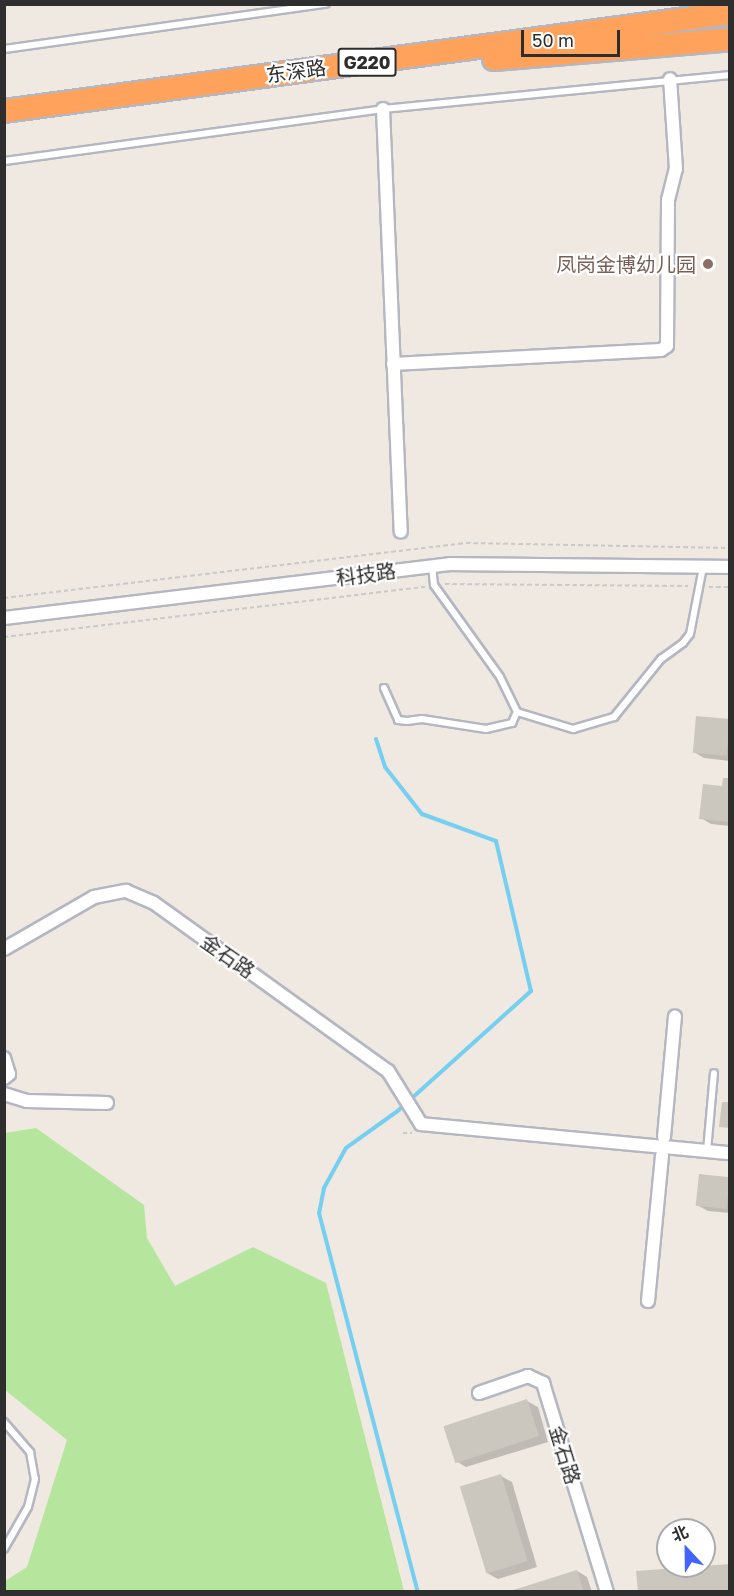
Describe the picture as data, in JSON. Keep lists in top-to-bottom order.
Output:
{
  "streets": {
    "highway": ["G220", "东深路"],
    "street": ["科技路", "金石路"]
  },
  "places": ["凤岗金博幼儿园"],
  "scale_bar": "50 m",
  "north": "top"
}
